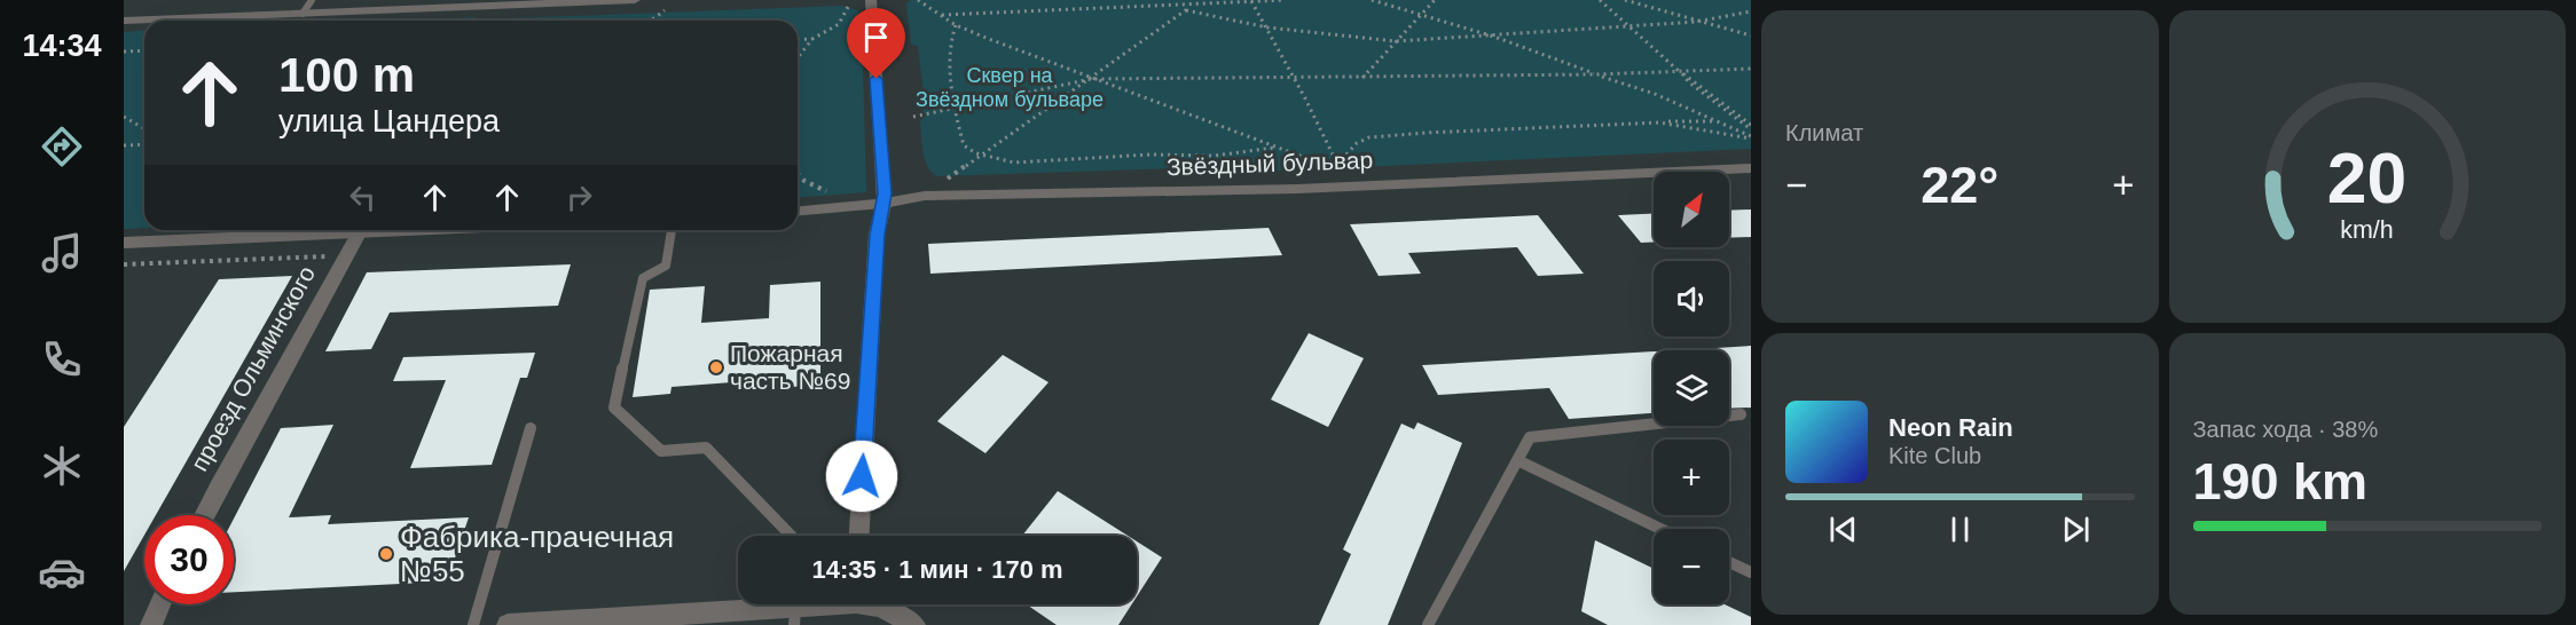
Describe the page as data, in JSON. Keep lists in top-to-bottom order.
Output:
{
  "streets": {
    "street": ["Звёздный бульвар", "проезд Ольминского"]
  },
  "parks": ["Сквер на Звёздном бульваре"],
  "places": ["Пожарная часть №69", "Фабрика-прачечная №55"],
  "north": "top right",
  "page": {
    "tabs": "14:34",
    "tile": [
      "Климат",
      ["Запас хода · 38%", "190 km"]
    ],
    "turn": ["100 m", "улица Цандера"],
    "heat": ["−", "22°", "+"],
    "map_buttons": ["+", "−"],
    "song": ["Neon Rain", "Kite Club"],
    "limit": "30",
    "trip": "14:35 · 1 мин · 170 m",
    "gauge": ["20", "km/h"]
  }
}
